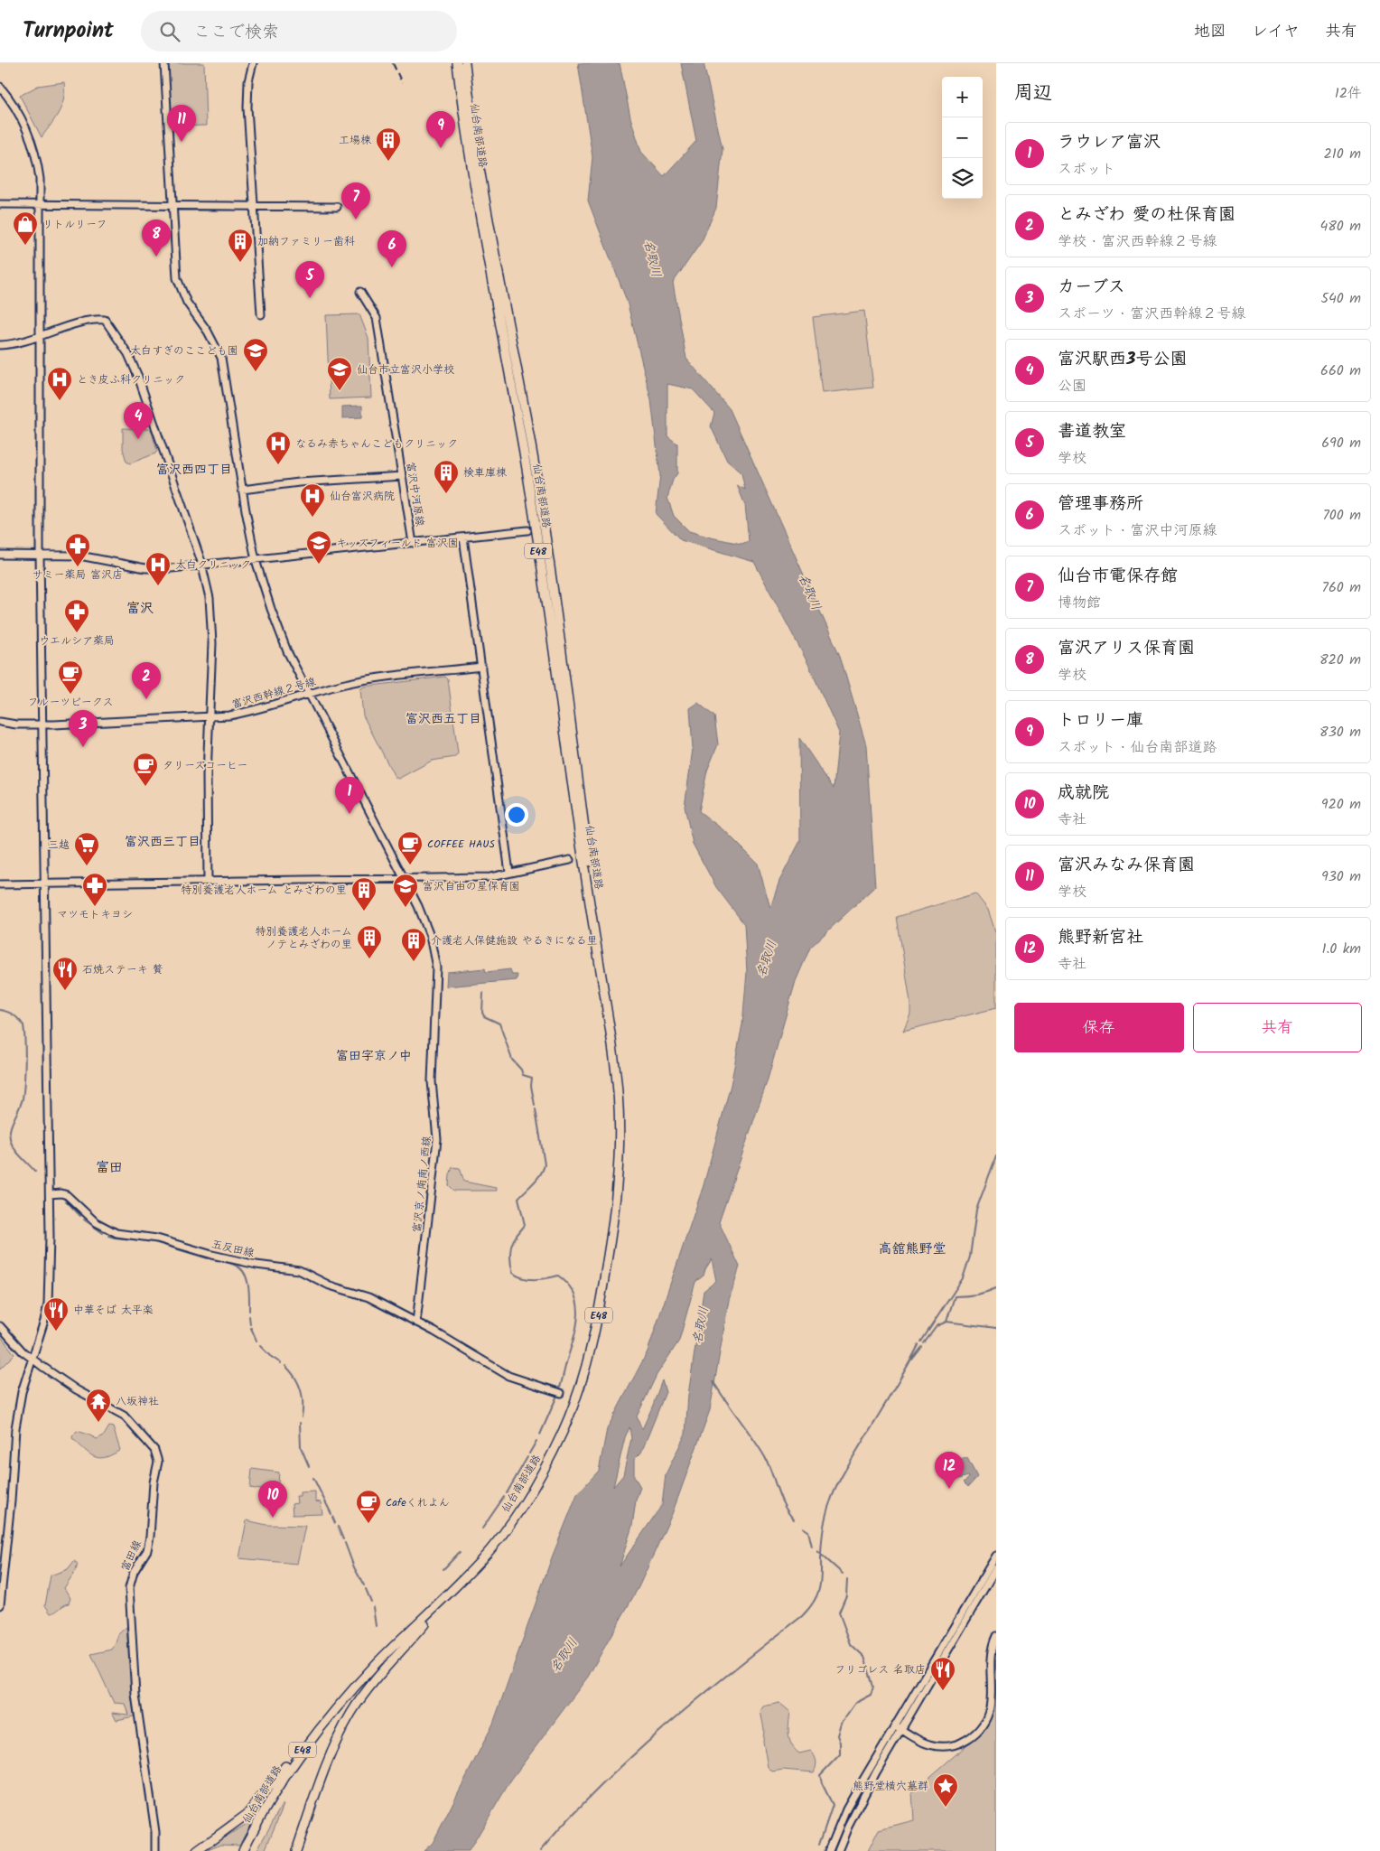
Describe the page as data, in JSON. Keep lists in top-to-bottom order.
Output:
{
  "streets": {
    "highway": ["仙台南部道路", "E48"],
    "street": [
      "富沢中河原線",
      "富沢西幹線２号線",
      "富沢京ノ南南ノ西線",
      "五反田線",
      "富田線"
    ]
  },
  "crossings": [
    ["富沢西幹線２号線", "富沢京ノ南南ノ西線"],
    ["富沢京ノ南南ノ西線", "五反田線"]
  ],
  "districts": [
    "富沢西四丁目",
    "富沢",
    "富沢西五丁目",
    "富沢西三丁目",
    "富田字京ノ中",
    "富田",
    "高舘熊野堂"
  ],
  "water": ["名取川"],
  "places": {
    "building": [
      "工場棟",
      "加納ファミリー歯科",
      "検車庫棟",
      "特別養護老人ホーム とみざわの里",
      "特別養護老人ホーム ノテとみざわの里",
      "介護老人保健施設 やるきになる里"
    ],
    "shop": ["リトルリーフ"],
    "school or university": [
      "太白すぎのここども園",
      "仙台市立富沢小学校",
      "キッズフィールド 富沢園",
      "富沢自由の星保育園"
    ],
    "hospital": [
      "とき皮ふ科クリニック",
      "なるみ赤ちゃんこどもクリニック",
      "仙台富沢病院",
      "太白クリニック"
    ],
    "pharmacy": ["サミー薬局 富沢店", "ウエルシア薬局", "マツモトキヨシ"],
    "cafe": [
      "フルーツピークス",
      "タリーズコーヒー",
      "COFFEE HAUS",
      "Cafeくれよん"
    ],
    "supermarket": ["三越"],
    "restaurant": ["石焼ステーキ 贅", "中華そば 太平楽", "フリゴレス 名取店"],
    "temple": ["八坂神社"],
    "place": ["熊野堂横穴墓群"]
  },
  "page": {
    "header": "Turnpoint",
    "search": "ここで検索",
    "nav": ["地図", "レイヤ", "共有"],
    "heading": ["周辺", "12件"],
    "map_buttons": ["+", "−"],
    "pins": [
      "11",
      "9",
      "7",
      "8",
      "6",
      "5",
      "4",
      "2",
      "3",
      "1",
      "12",
      "10"
    ],
    "list": [
      {
        "mark": "1",
        "name": "ラウレア富沢",
        "note": "スポット",
        "value": "210 m"
      },
      {
        "mark": "2",
        "name": "とみざわ 愛の杜保育園",
        "note": "学校 · 富沢西幹線２号線",
        "value": "480 m"
      },
      {
        "mark": "3",
        "name": "カーブス",
        "note": "スポーツ · 富沢西幹線２号線",
        "value": "540 m"
      },
      {
        "mark": "4",
        "name": "富沢駅西3号公園",
        "note": "公園",
        "value": "660 m"
      },
      {
        "mark": "5",
        "name": "書道教室",
        "note": "学校",
        "value": "690 m"
      },
      {
        "mark": "6",
        "name": "管理事務所",
        "note": "スポット · 富沢中河原線",
        "value": "700 m"
      },
      {
        "mark": "7",
        "name": "仙台市電保存館",
        "note": "博物館",
        "value": "760 m"
      },
      {
        "mark": "8",
        "name": "富沢アリス保育園",
        "note": "学校",
        "value": "820 m"
      },
      {
        "mark": "9",
        "name": "トロリー庫",
        "note": "スポット · 仙台南部道路",
        "value": "830 m"
      },
      {
        "mark": "10",
        "name": "成就院",
        "note": "寺社",
        "value": "920 m"
      },
      {
        "mark": "11",
        "name": "富沢みなみ保育園",
        "note": "学校",
        "value": "930 m"
      },
      {
        "mark": "12",
        "name": "熊野新宮社",
        "note": "寺社",
        "value": "1.0 km"
      }
    ],
    "buttons": ["保存", "共有"]
  }
}
